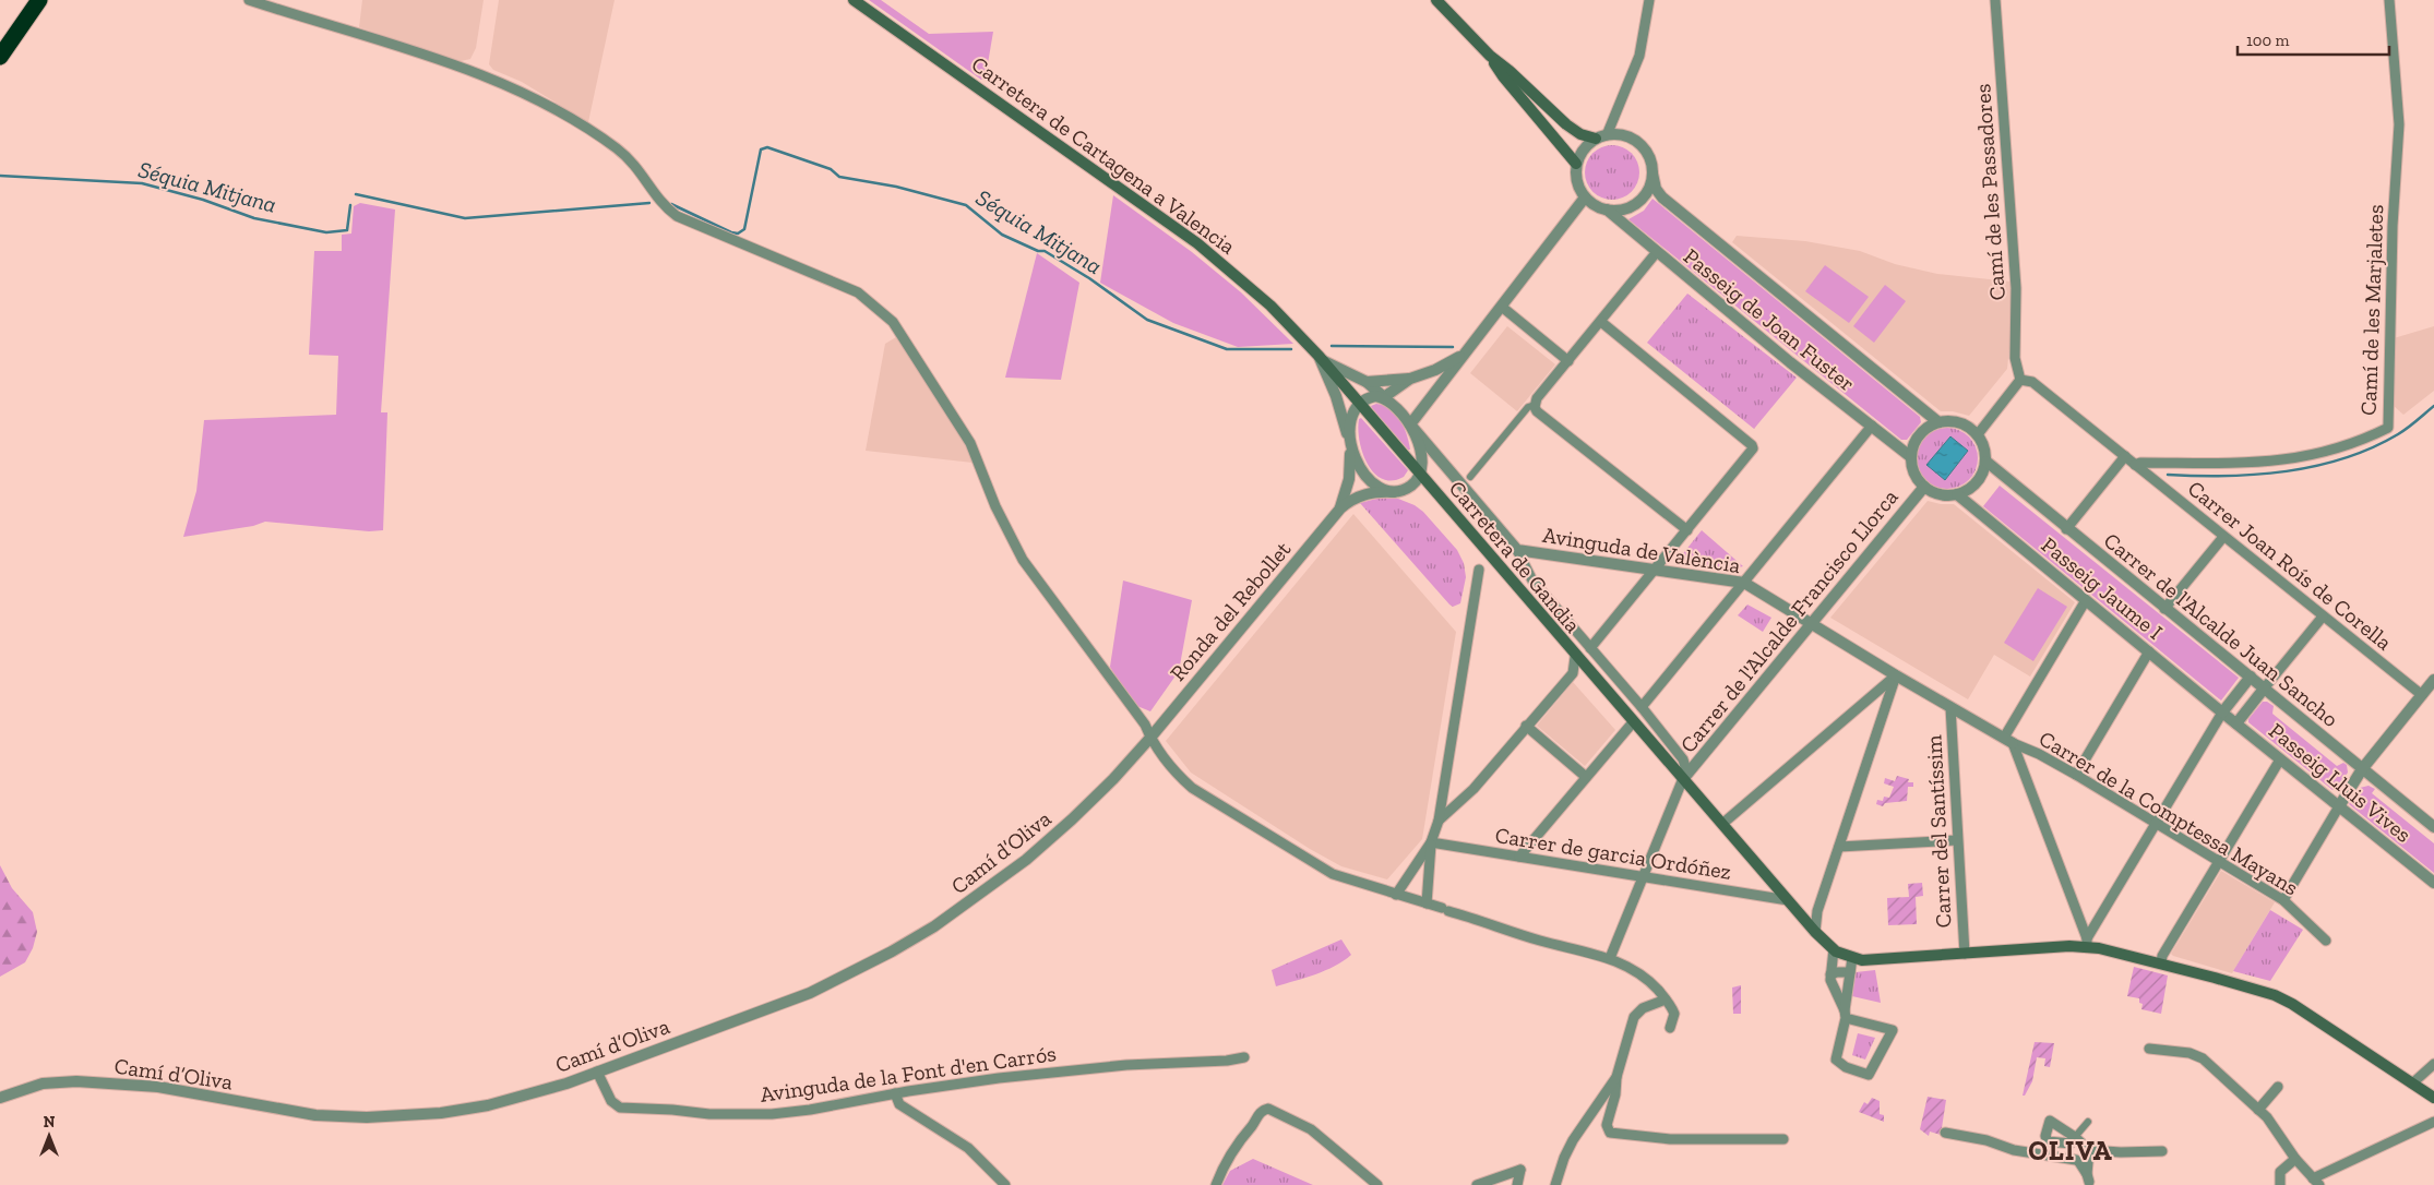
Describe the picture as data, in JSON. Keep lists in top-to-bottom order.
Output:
{
  "streets": {
    "main road": ["Carretera de Cartagena a Valencia", "Carretera de Gandia"],
    "street": [
      "Camí de les Passadores",
      "Camí de les Marjaletes",
      "Passeig de Joan Fuster",
      "Avinguda de València",
      "Carrer Joan Roís de Corella",
      "Passeig Jaume I",
      "Ronda del Rebollet",
      "Carrer de l'Alcalde Francisco Llorca",
      "Carrer de l'Alcalde Juan Sancho",
      "Passeig Lluis Vives",
      "Carrer de la Comptessa Mayans",
      "Carrer del Santíssim",
      "Camí d’Oliva",
      "Carrer de garcia Ordóñez",
      "Avinguda de la Font d'en Carrós"
    ]
  },
  "crossings": [
    ["Carretera de Cartagena a Valencia", "Carretera de Gandia"],
    ["Camí de les Passadores", "Carrer Joan Roís de Corella"],
    ["Camí de les Marjaletes", "Carrer Joan Roís de Corella"],
    ["Passeig de Joan Fuster", "Passeig Jaume I"],
    ["Passeig de Joan Fuster", "Carrer de l'Alcalde Francisco Llorca"],
    ["Passeig de Joan Fuster", "Carrer de l'Alcalde Juan Sancho"],
    ["Avinguda de València", "Carretera de Gandia"],
    ["Avinguda de València", "Carrer de l'Alcalde Francisco Llorca"],
    ["Avinguda de València", "Carrer de la Comptessa Mayans"],
    ["Avinguda de València", "Carrer del Santíssim"],
    ["Carretera de Gandia", "Ronda del Rebollet"],
    ["Carretera de Gandia", "Carrer de l'Alcalde Francisco Llorca"],
    ["Carretera de Gandia", "Carrer de garcia Ordóñez"],
    ["Passeig Jaume I", "Carrer de l'Alcalde Francisco Llorca"],
    ["Passeig Jaume I", "Carrer de l'Alcalde Juan Sancho"],
    ["Passeig Jaume I", "Passeig Lluis Vives"],
    ["Ronda del Rebollet", "Camí d’Oliva"],
    ["Carrer de l'Alcalde Francisco Llorca", "Carrer de l'Alcalde Juan Sancho"],
    ["Camí d’Oliva", "Avinguda de la Font d'en Carrós"]
  ],
  "districts": ["OLIVA"],
  "water": ["Séquia Mitjana"],
  "scale_bar": "100 m",
  "north": "top"
}
